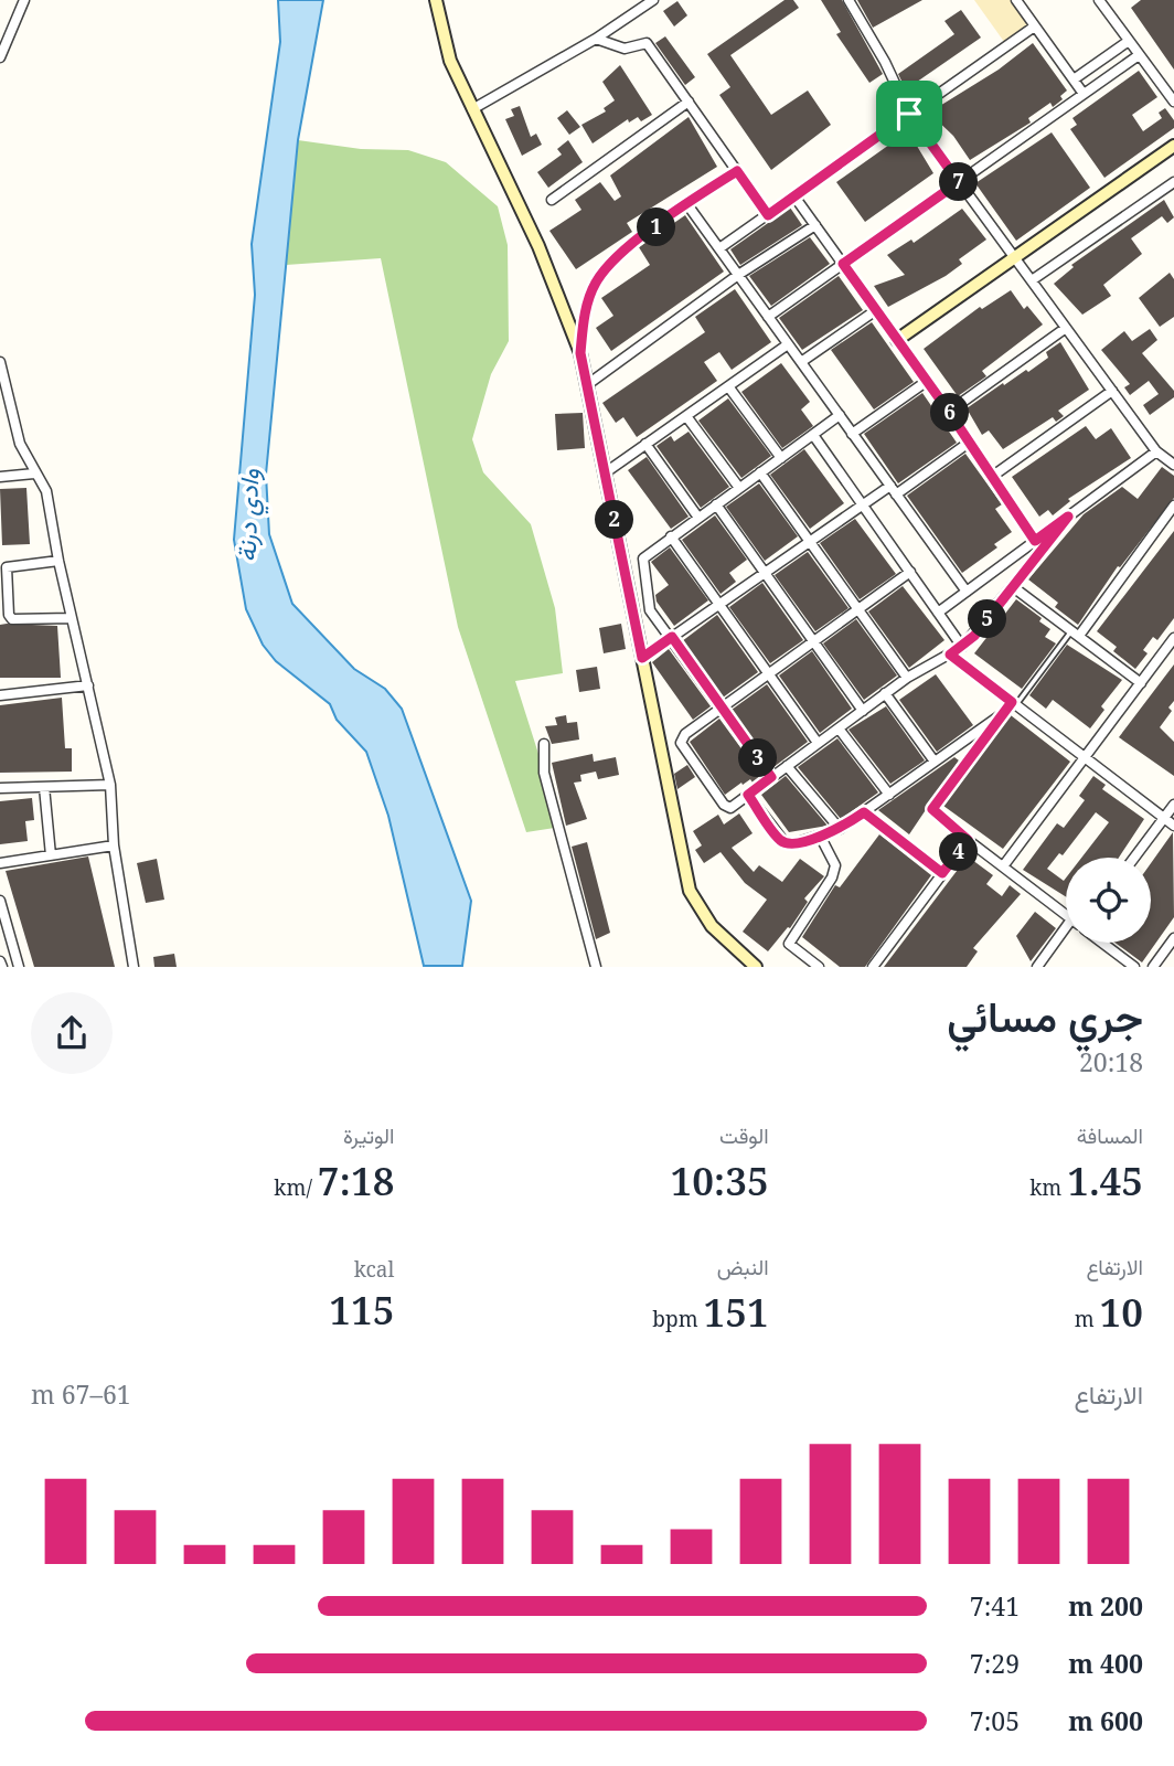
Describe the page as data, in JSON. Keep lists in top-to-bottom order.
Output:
{
  "water": ["وادي درنة"],
  "page": {
    "pins": [
      "7",
      "1",
      "6",
      "2",
      "5",
      "3",
      "4"
    ],
    "heading": ["جري مسائي", "20:18"],
    "stats": [
      ["المسافة", "1.45 km"],
      ["الوقت", "10:35"],
      ["الوتيرة", "7:18 /km"],
      ["الارتفاع", "10 m"],
      ["النبض", "151 bpm"],
      ["kcal", "115"]
    ],
    "chart": ["الارتفاع", "61–67 m"],
    "list": [
      {
        "name": "200 m",
        "note": "7:41"
      },
      {
        "name": "400 m",
        "note": "7:29"
      },
      {
        "name": "600 m",
        "note": "7:05"
      }
    ]
  }
}
